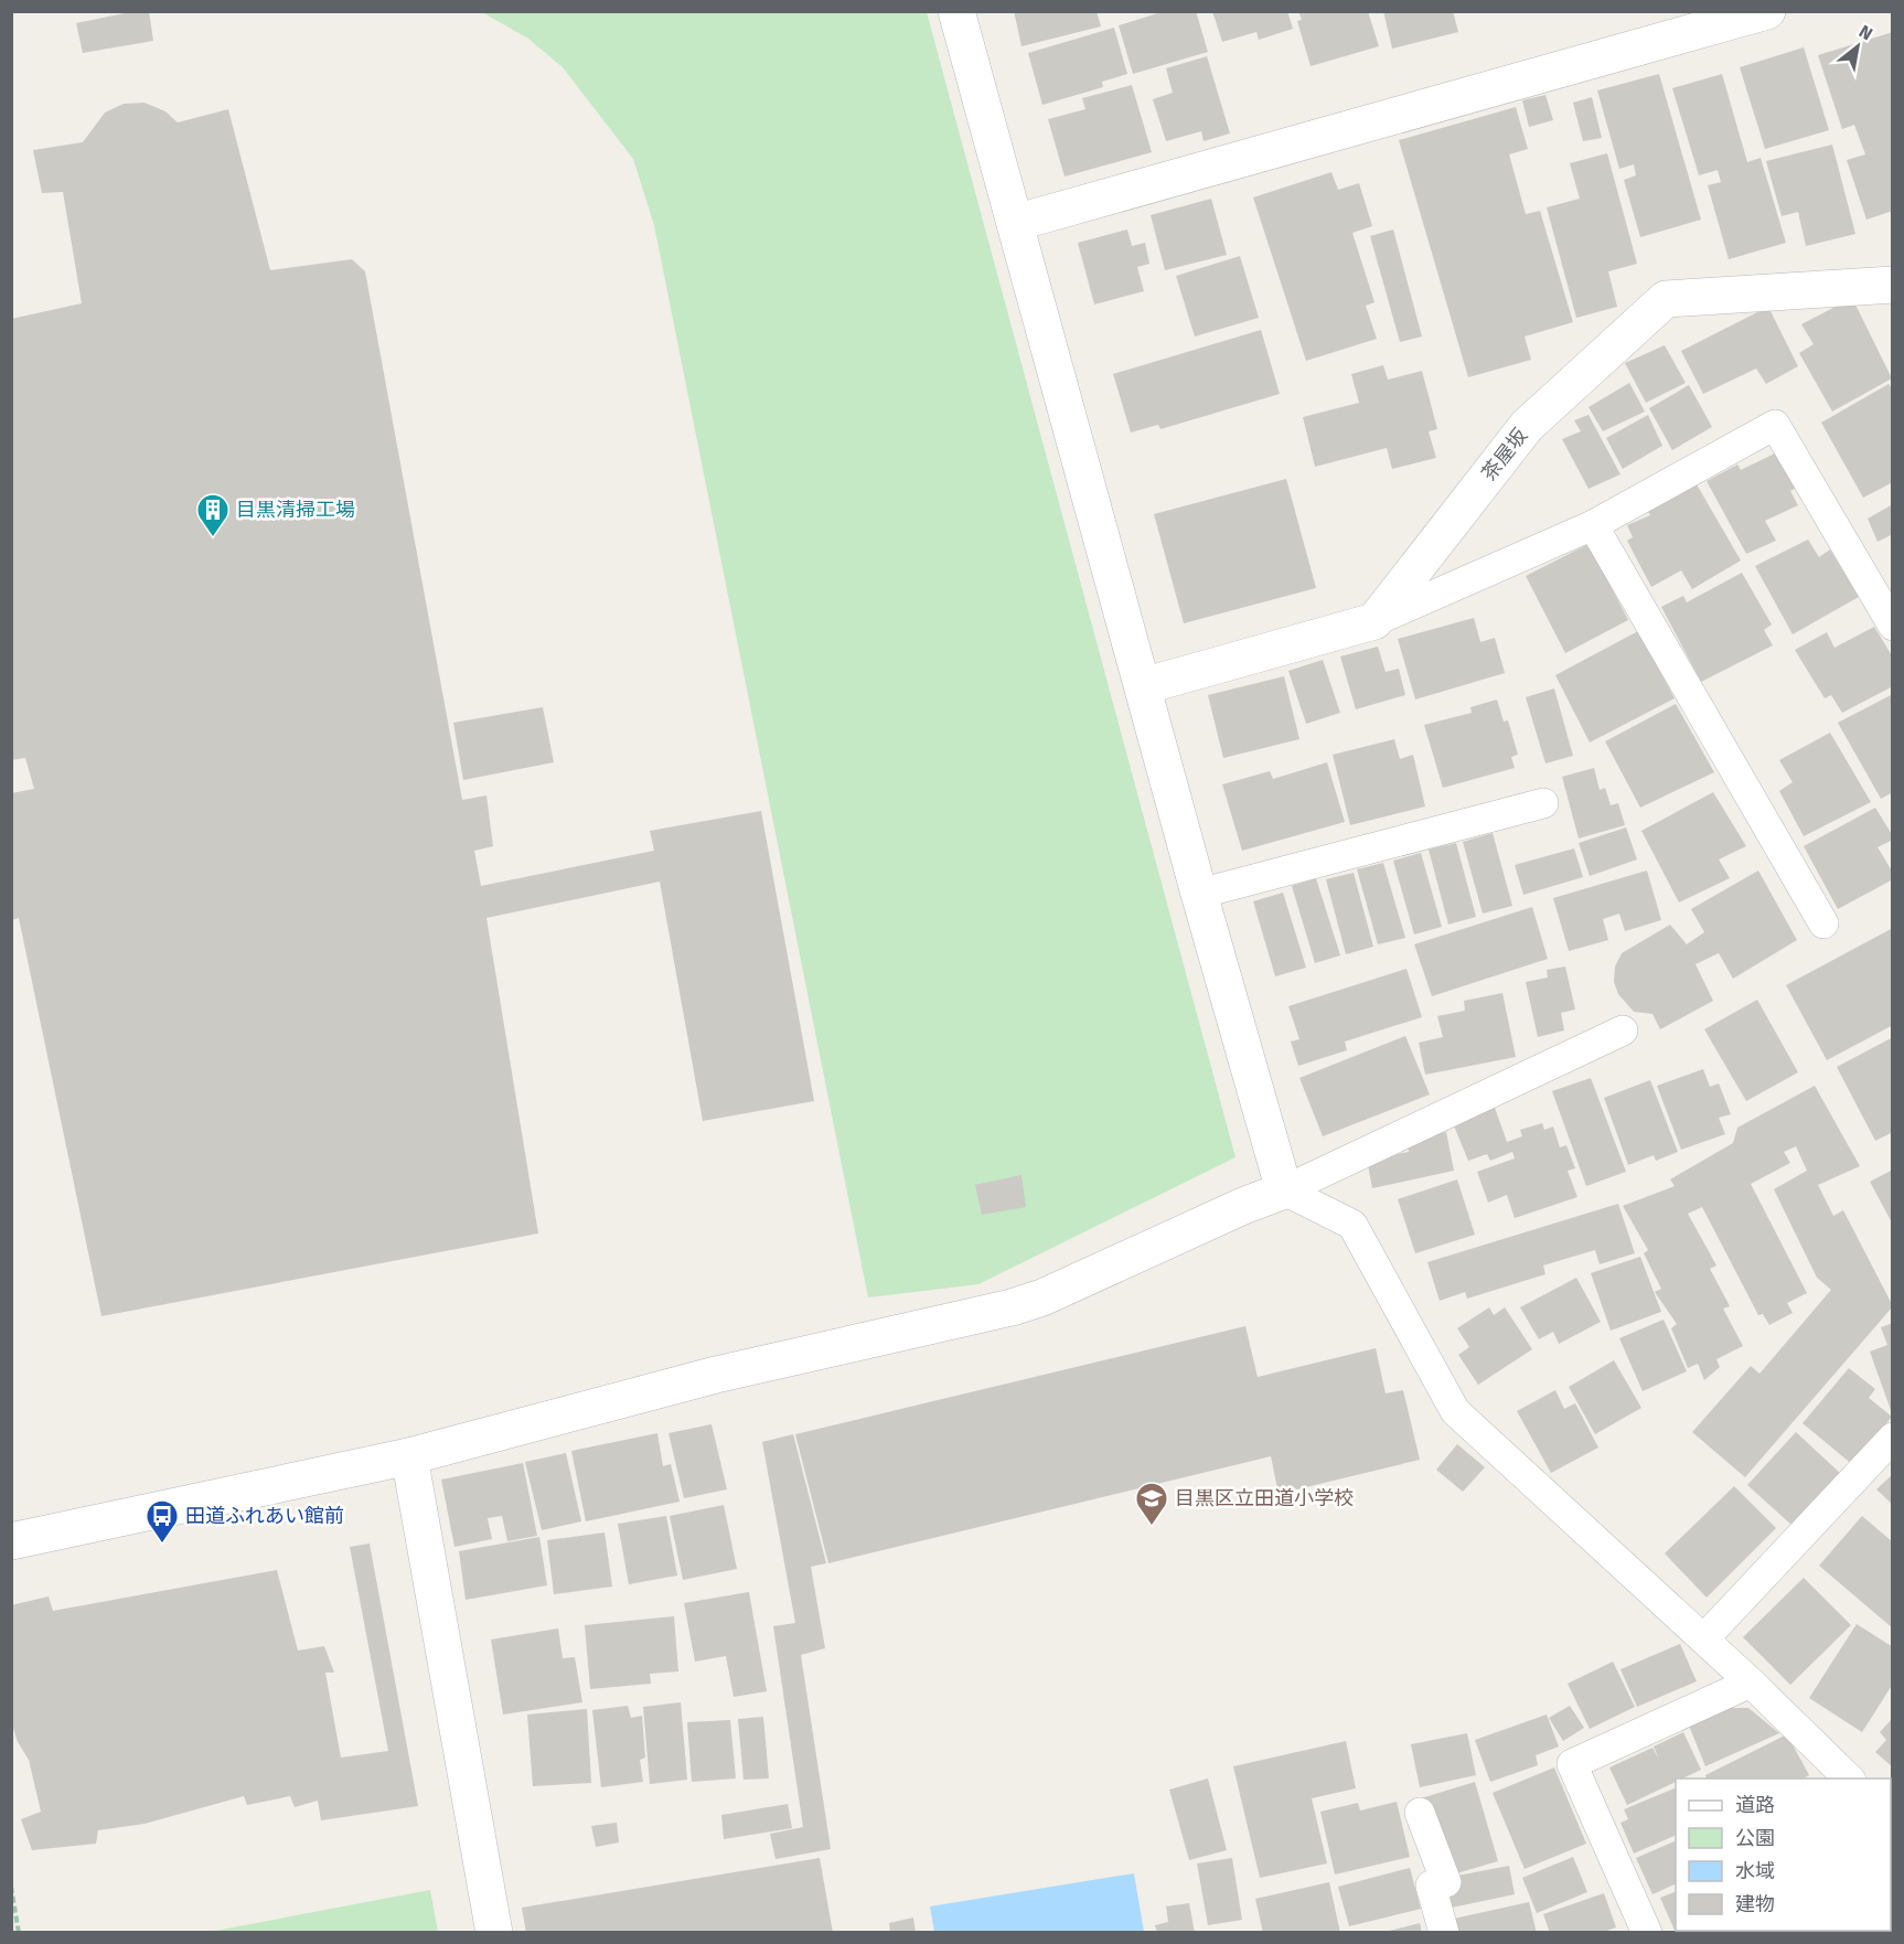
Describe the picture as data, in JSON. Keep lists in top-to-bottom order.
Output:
{
  "streets": {
    "street": ["茶屋坂"]
  },
  "places": {
    "building": ["目黒清掃工場"],
    "school or university": ["目黒区立田道小学校"],
    "bus stop": ["田道ふれあい館前"]
  },
  "legend": [
    "道路",
    "公園",
    "水域",
    "建物"
  ],
  "north": "top right"
}
